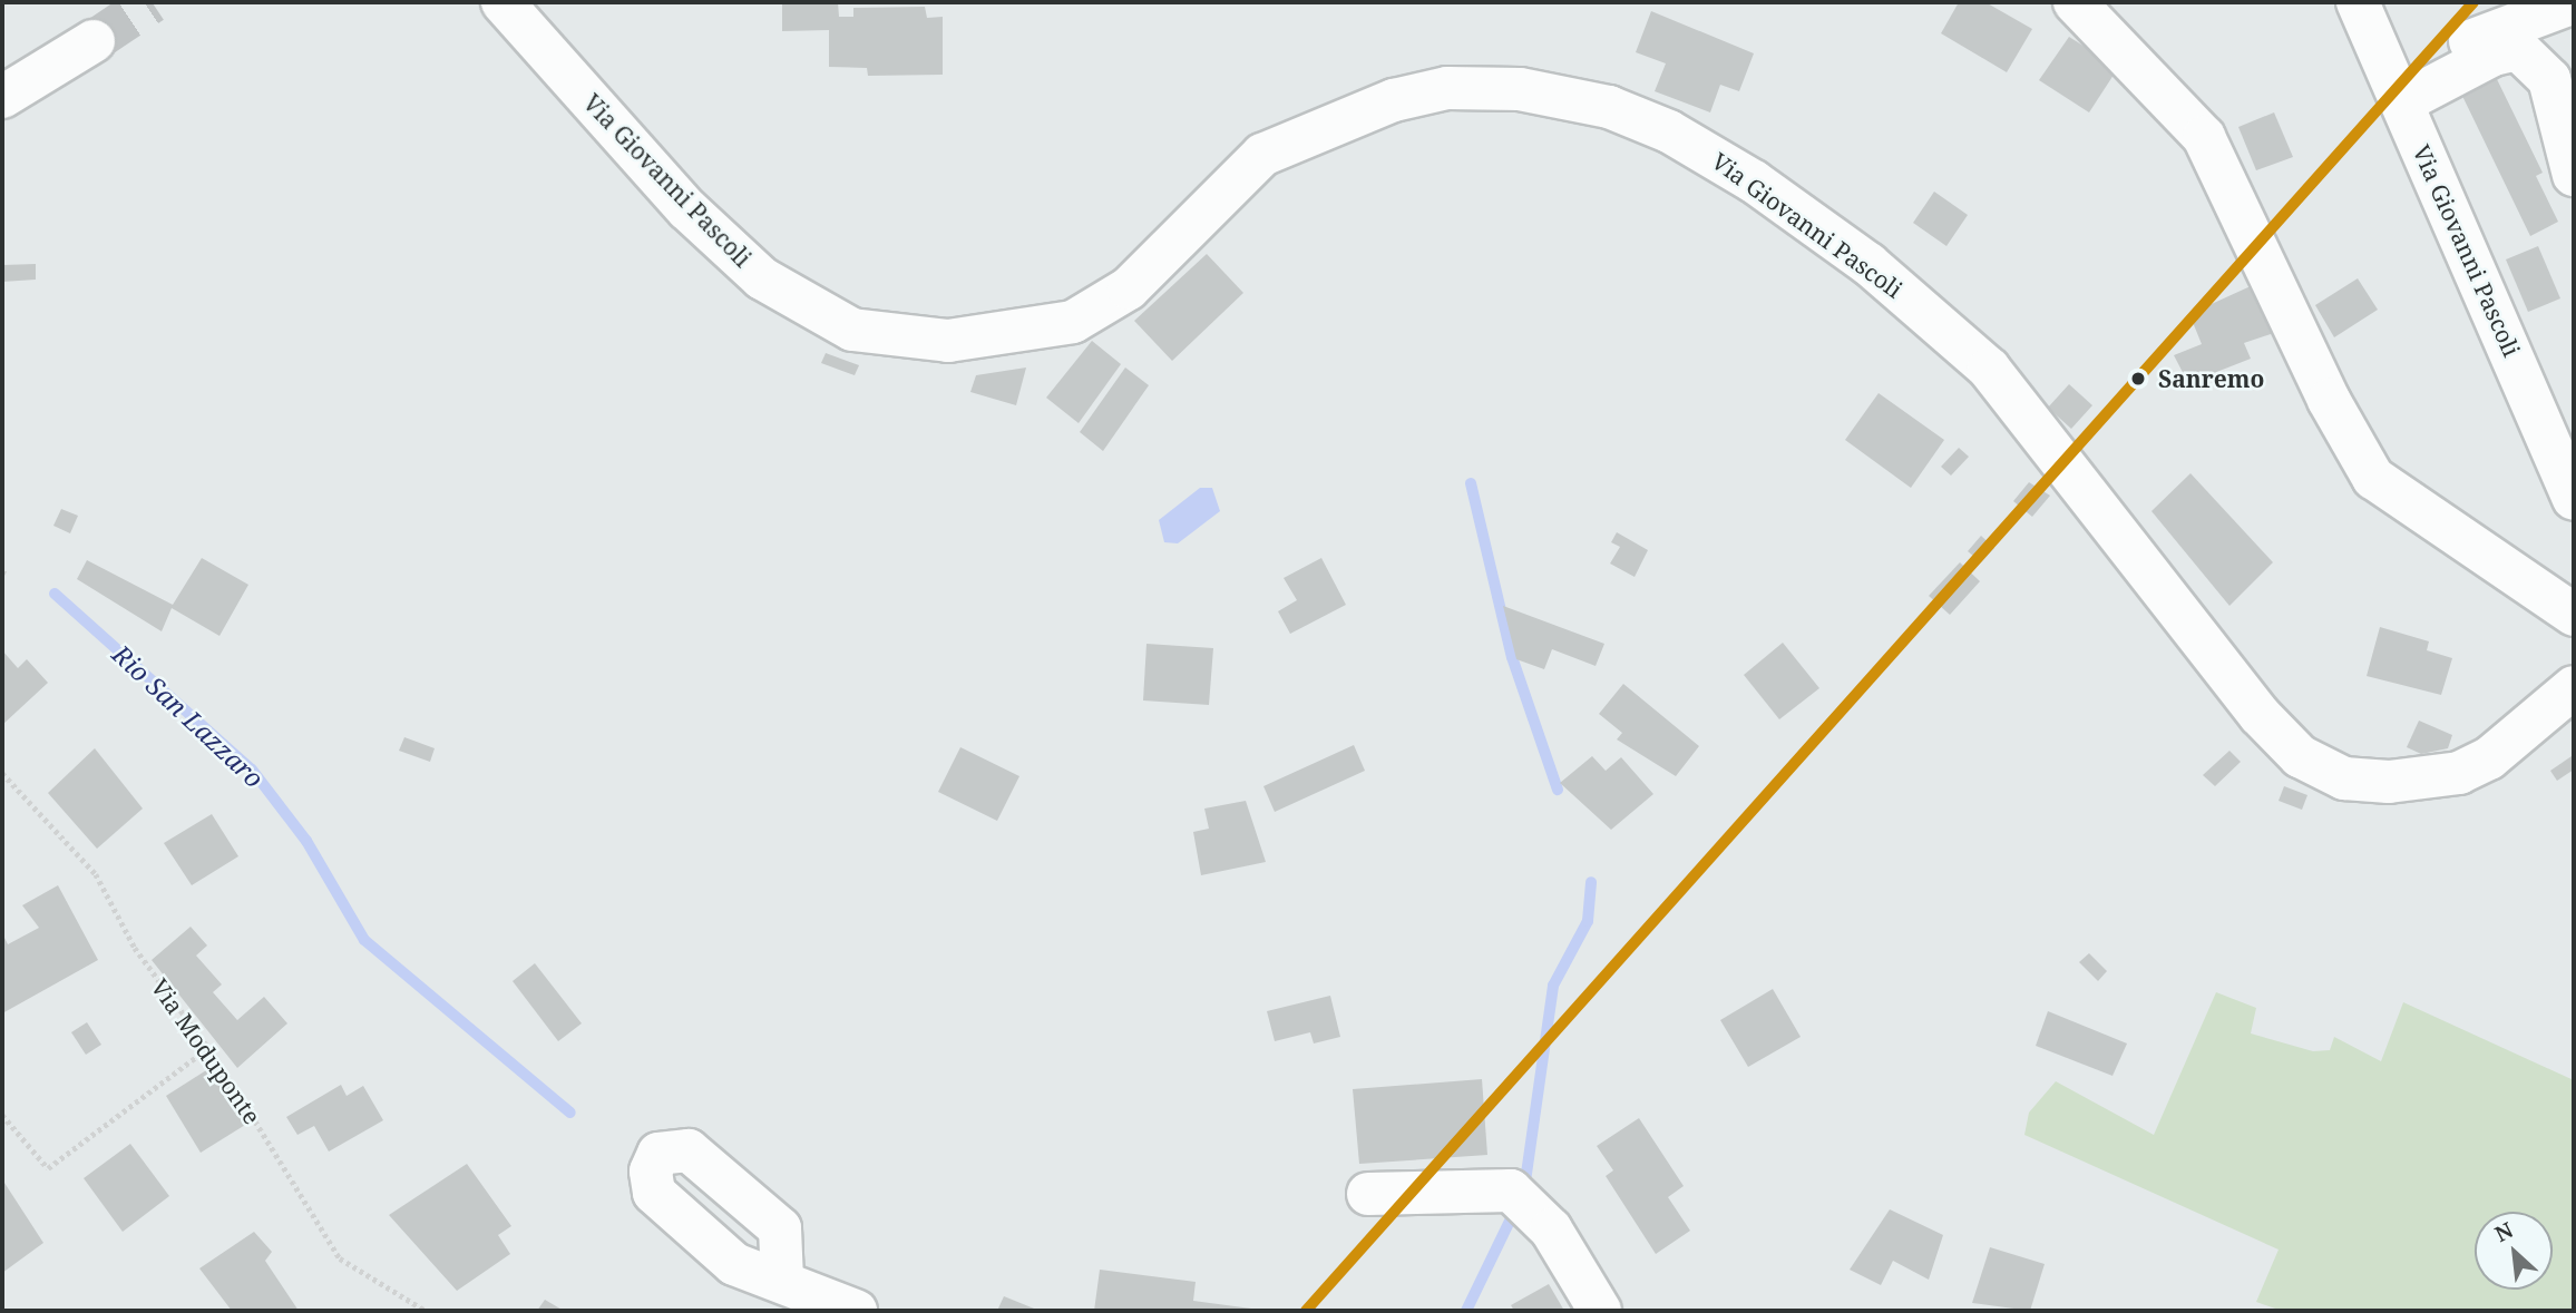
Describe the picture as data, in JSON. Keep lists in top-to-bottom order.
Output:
{
  "streets": {
    "main road": ["Via Giovanni Pascoli"],
    "path": ["Via Moduponte"]
  },
  "water": ["Rio San Lazzaro"],
  "places": ["Sanremo"],
  "north": "top left"
}
